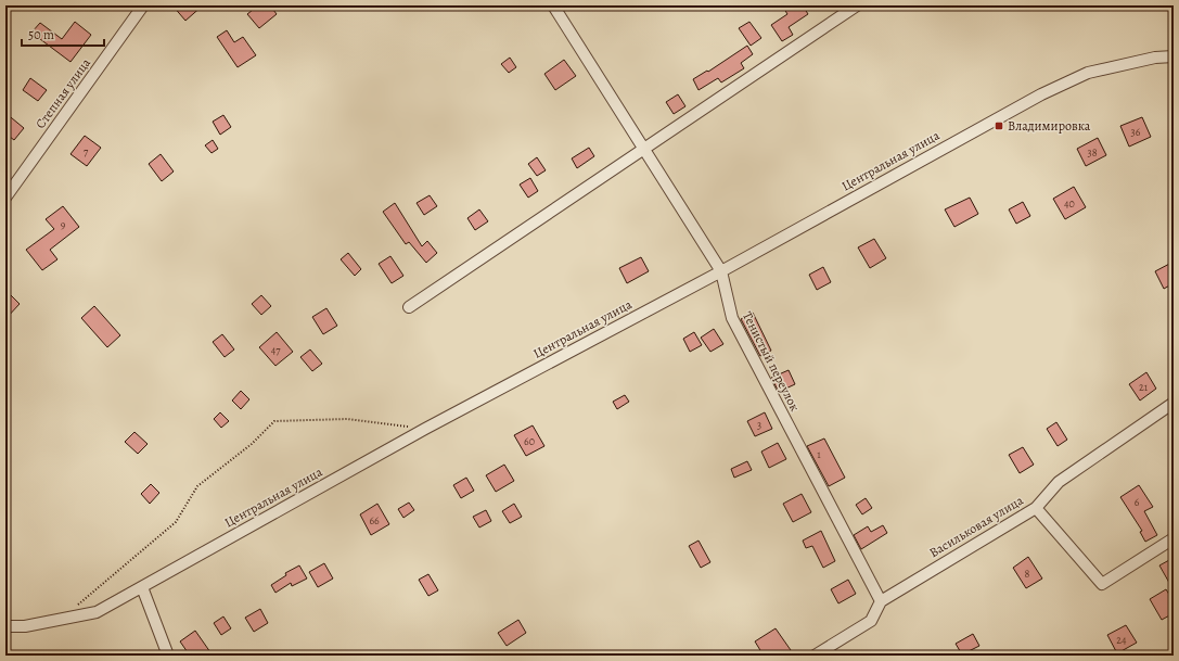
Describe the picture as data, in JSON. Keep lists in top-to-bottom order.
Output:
{
  "streets": {
    "street": [
      "Степная улица",
      "Центральная улица",
      "Тенистый переулок",
      "Васильковая улица"
    ]
  },
  "crossings": [
    ["Центральная улица", "Тенистый переулок"],
    ["Тенистый переулок", "Васильковая улица"]
  ],
  "places": {
    "transit": ["Владимировка"]
  },
  "house_numbers": [
    "36",
    "7",
    "38",
    "40",
    "9",
    "47",
    "21",
    "3",
    "60",
    "1",
    "6",
    "66",
    "8",
    "24"
  ],
  "scale_bar": "50 m"
}
